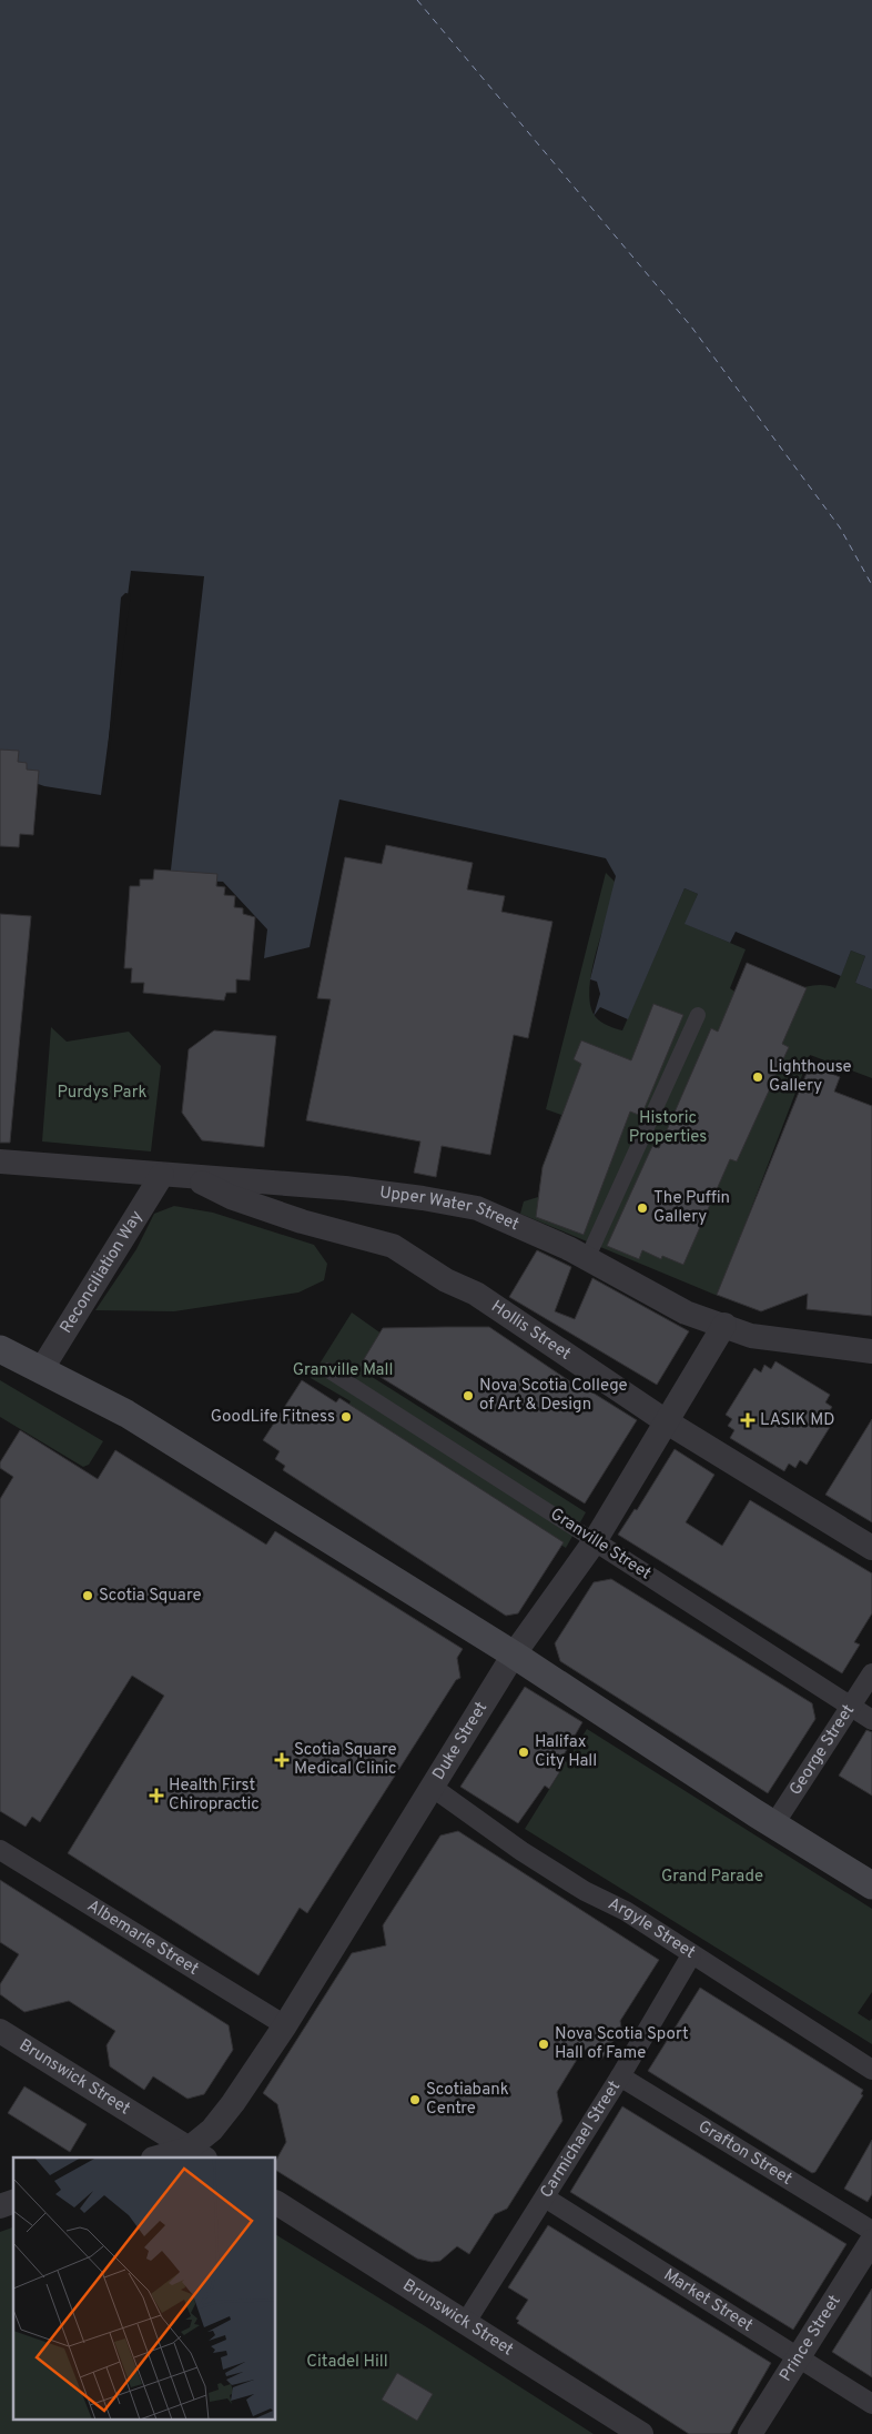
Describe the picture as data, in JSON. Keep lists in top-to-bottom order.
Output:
{
  "streets": {
    "street": [
      "Upper Water Street",
      "Reconciliation Way",
      "Hollis Street",
      "Granville Street",
      "Duke Street",
      "George Street",
      "Argyle Street",
      "Albemarle Street",
      "Brunswick Street",
      "Carmichael Street",
      "Grafton Street",
      "Market Street",
      "Prince Street"
    ]
  },
  "crossings": [
    ["Upper Water Street", "Reconciliation Way"],
    ["Upper Water Street", "Hollis Street"],
    ["Upper Water Street", "Duke Street"],
    ["Hollis Street", "Duke Street"],
    ["Granville Street", "Duke Street"],
    ["Granville Street", "George Street"],
    ["Duke Street", "Argyle Street"],
    ["Duke Street", "Albemarle Street"],
    ["Duke Street", "Brunswick Street"],
    ["Argyle Street", "Carmichael Street"],
    ["Brunswick Street", "Carmichael Street"],
    ["Carmichael Street", "Grafton Street"],
    ["Carmichael Street", "Market Street"],
    ["Market Street", "Prince Street"]
  ],
  "parks": [
    "Purdys Park",
    "Historic Properties",
    "Granville Mall",
    "Grand Parade",
    "Citadel Hill"
  ],
  "places": {
    "other": [
      "Lighthouse Gallery",
      "The Puffin Gallery",
      "Nova Scotia College of Art & Design",
      "GoodLife Fitness",
      "Scotia Square",
      "Halifax City Hall",
      "Nova Scotia Sport Hall of Fame",
      "Scotiabank Centre"
    ],
    "health": ["LASIK MD", "Scotia Square Medical Clinic", "Health First Chiropractic"]
  }
}
